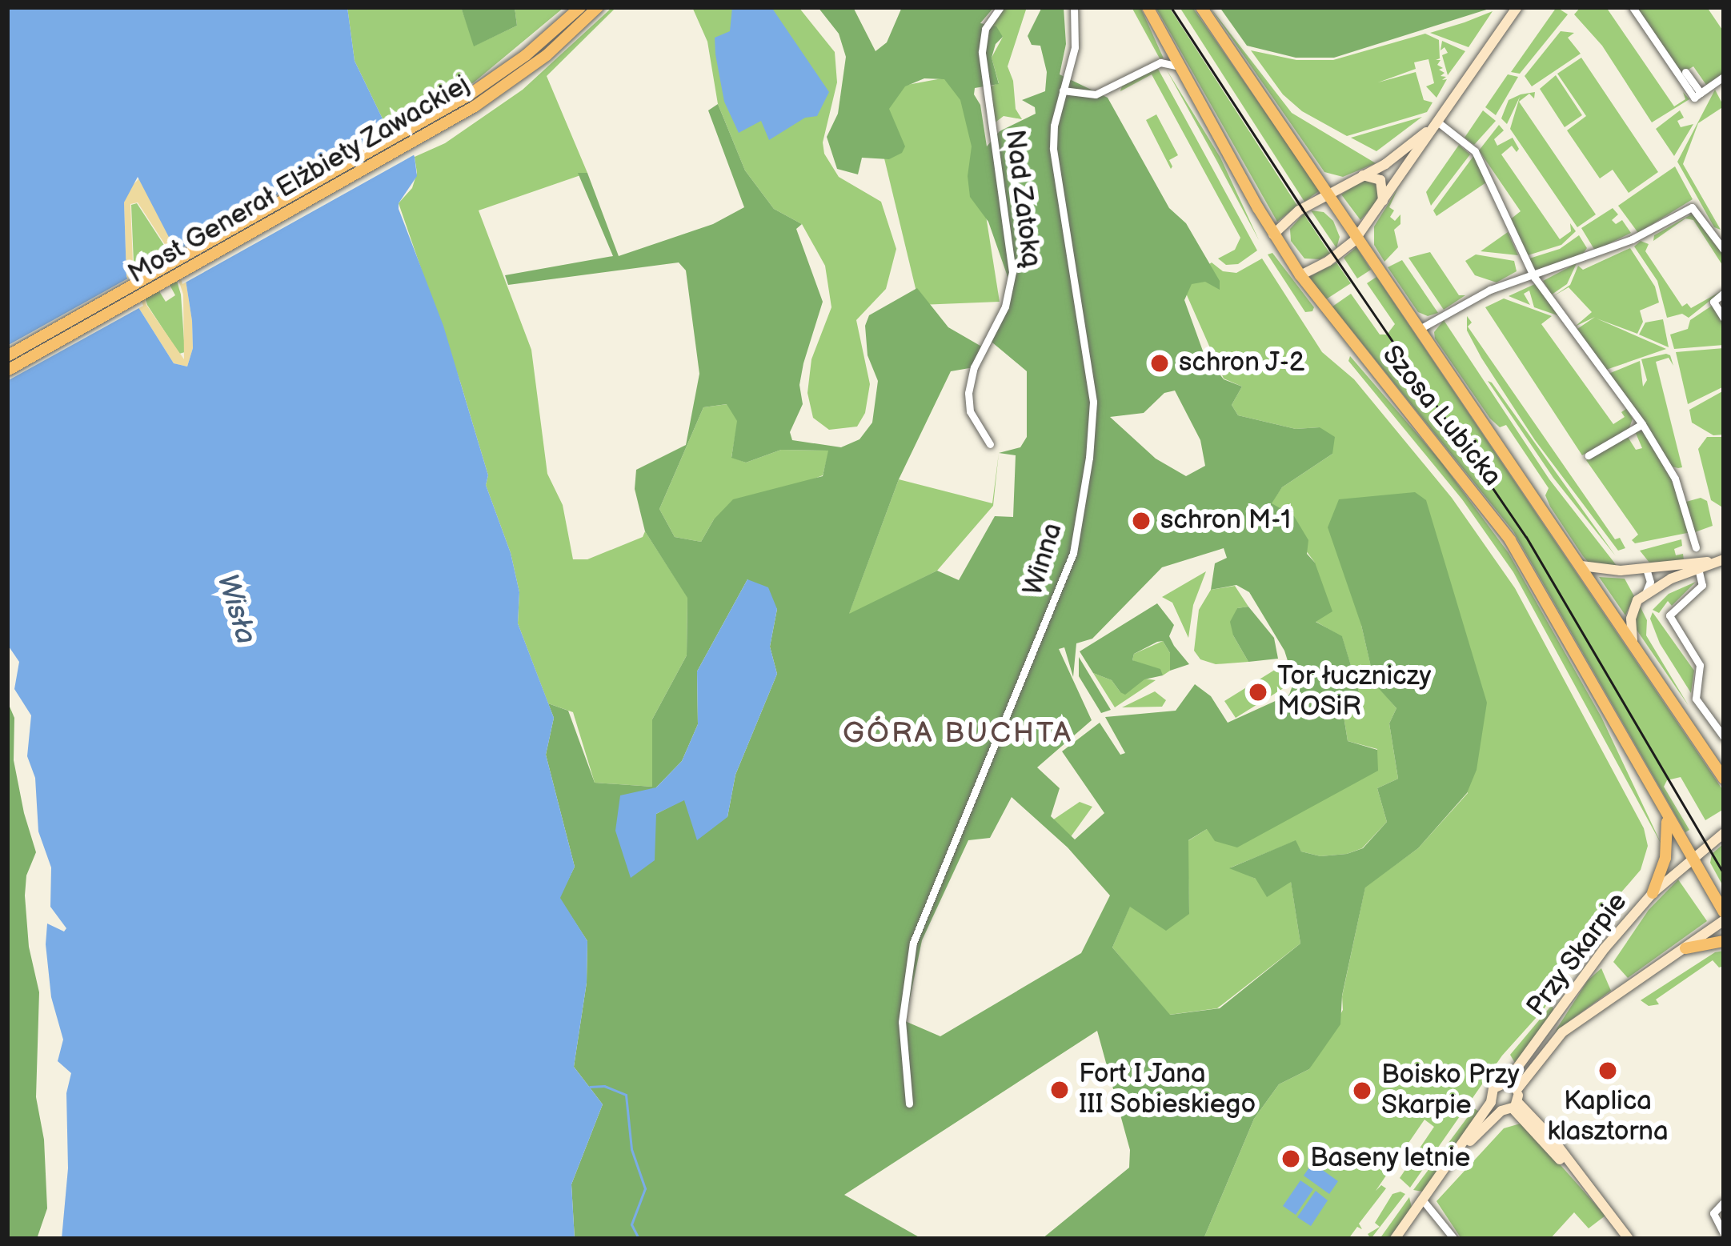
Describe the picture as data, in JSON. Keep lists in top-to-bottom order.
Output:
{
  "streets": {
    "main road": ["Most Generał Elżbiety Zawackiej", "Szosa Lubicka"],
    "street": ["Nad Zatoką", "Winna", "Przy Skarpie"]
  },
  "crossings": [
    ["Szosa Lubicka", "Przy Skarpie"]
  ],
  "districts": ["GÓRA BUCHTA"],
  "water": ["Wisła"],
  "places": [
    "schron J-2",
    "schron M-1",
    "Tor łuczniczy MOSiR",
    "Kaplica klasztorna",
    "Fort I Jana III Sobieskiego",
    "Boisko Przy Skarpie",
    "Baseny letnie"
  ]
}
